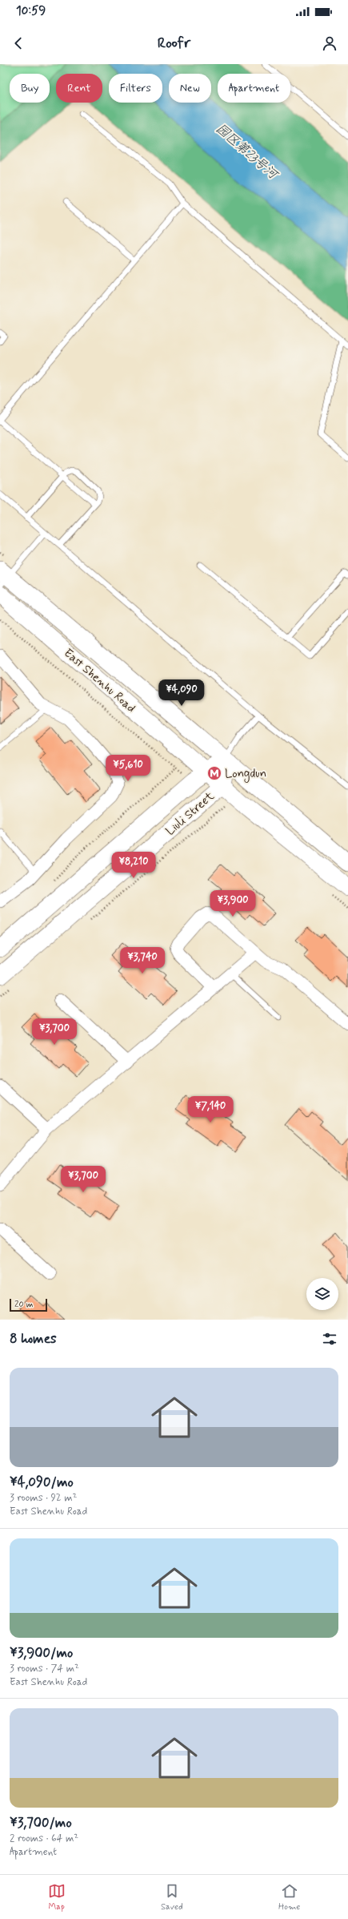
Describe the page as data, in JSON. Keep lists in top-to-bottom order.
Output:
{
  "streets": {
    "main road": ["East Shenhu Road", "Liuli Street"]
  },
  "crossings": [
    ["East Shenhu Road", "Liuli Street"]
  ],
  "water": ["园区第23号河"],
  "places": {
    "metro station": ["Longdun"]
  },
  "scale_bar": "20 m",
  "page": {
    "status": "10:59",
    "header": "Roofr",
    "chip": [
      "Buy",
      "Rent",
      "Filters",
      "New",
      "Apartment"
    ],
    "price": [
      "¥4,090",
      "¥5,610",
      "¥8,210",
      "¥3,900",
      "¥3,740",
      "¥3,700",
      "¥7,140",
      "¥3,700"
    ],
    "scale": "20 m",
    "heading": "8 homes",
    "list": [
      {
        "name": "¥4,090/mo",
        "note": "3 rooms · 92 m² · East Shenhu Road"
      },
      {
        "name": "¥3,900/mo",
        "note": "3 rooms · 74 m² · East Shenhu Road"
      },
      {
        "name": "¥3,700/mo",
        "note": "2 rooms · 64 m² · Apartment"
      }
    ],
    "tabs": ["Map", "Saved", "Home"]
  }
}
